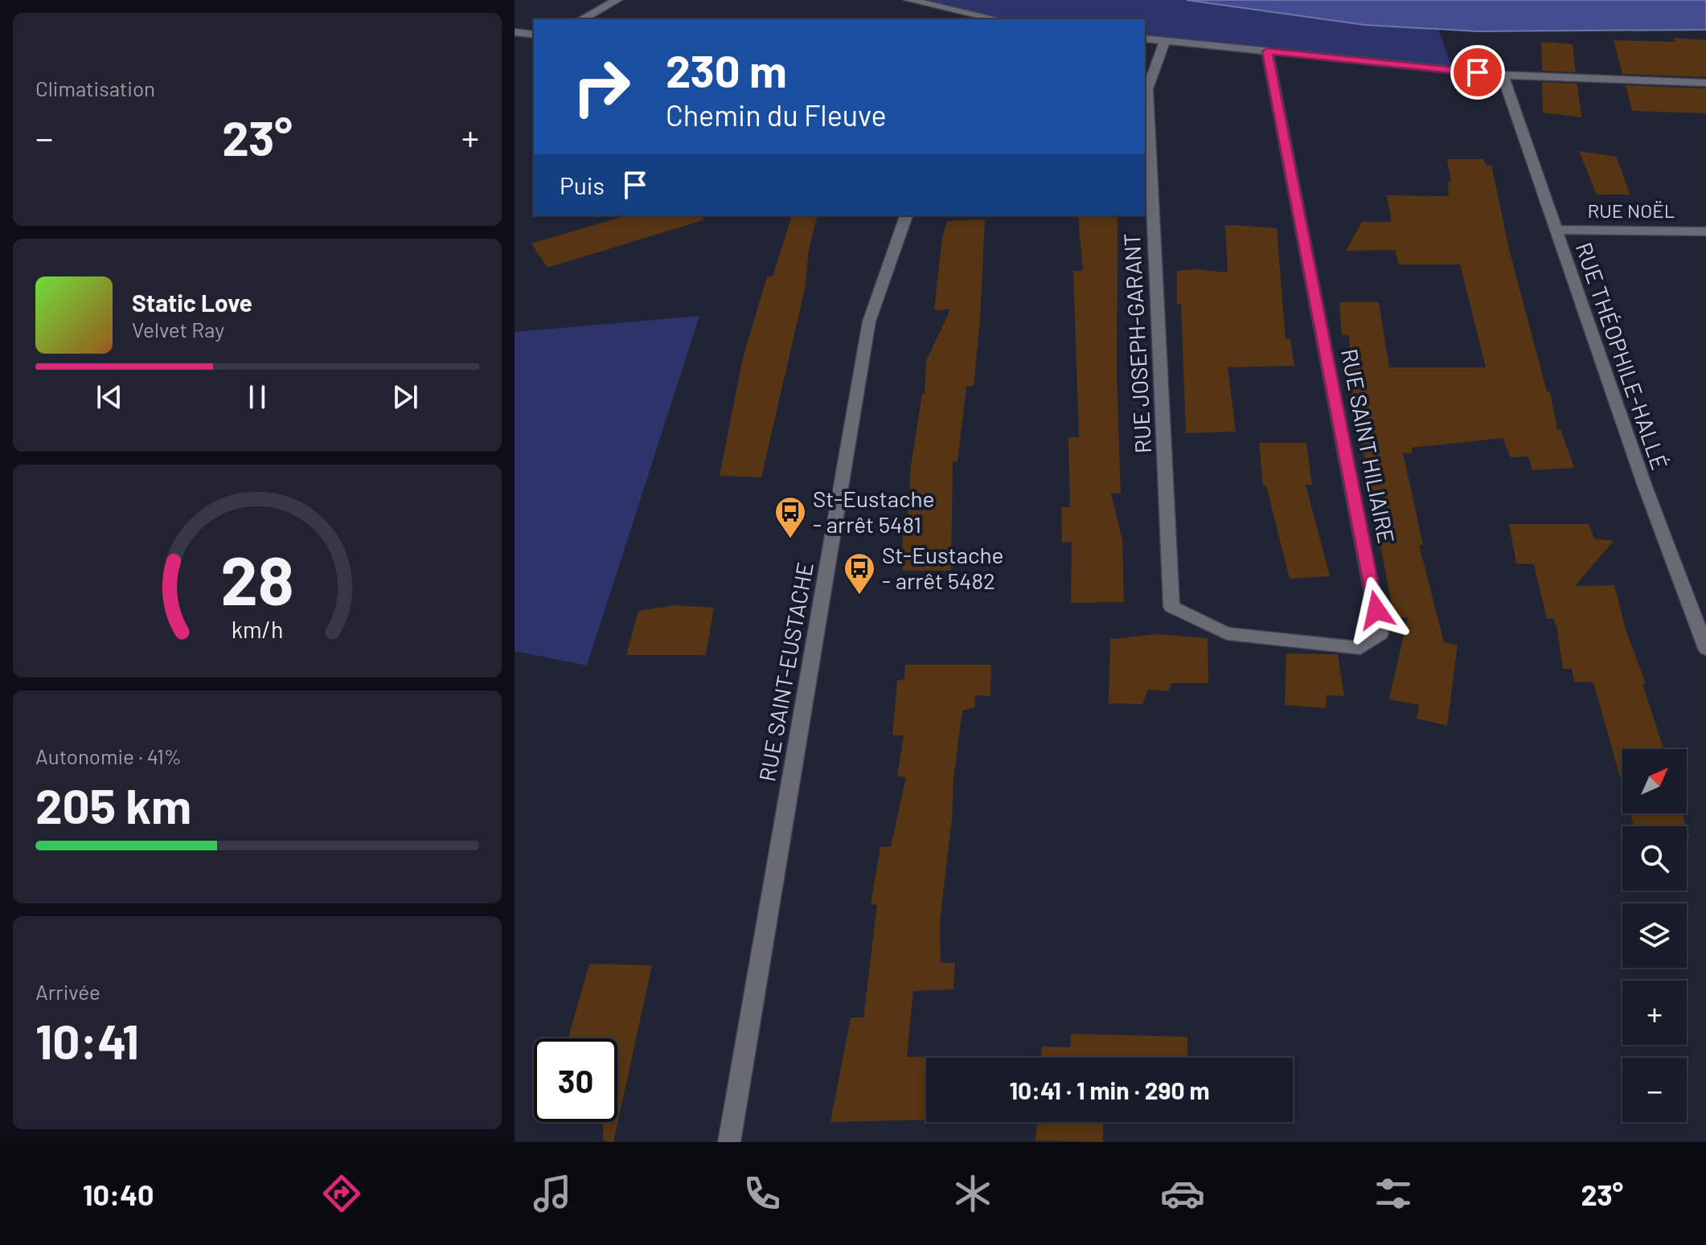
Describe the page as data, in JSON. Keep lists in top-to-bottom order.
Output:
{
  "streets": {
    "street": [
      "RUE NOËL",
      "RUE JOSEPH-GARANT",
      "RUE THÉOPHILE-HALLÉ",
      "RUE SAINT HILIAIRE",
      "RUE SAINT-EUSTACHE"
    ]
  },
  "crossings": [
    ["RUE NOËL", "RUE THÉOPHILE-HALLÉ"],
    ["RUE JOSEPH-GARANT", "RUE SAINT HILIAIRE"]
  ],
  "places": {
    "bus stop": ["St-Eustache - arrêt 5481", "St-Eustache - arrêt 5482"]
  },
  "north": "top right",
  "page": {
    "tile": [
      "Climatisation",
      ["Autonomie · 41%", "205 km"],
      ["Arrivée", "10:41"]
    ],
    "turn": ["230 m", "Chemin du Fleuve"],
    "heat": ["−", "23°", "+"],
    "then": "Puis",
    "song": ["Static Love", "Velvet Ray"],
    "map_buttons": ["+", "−"],
    "limit": "30",
    "trip": "10:41 · 1 min · 290 m",
    "tabs": ["10:40", "23°"],
    "gauge": ["28", "km/h"]
  }
}
